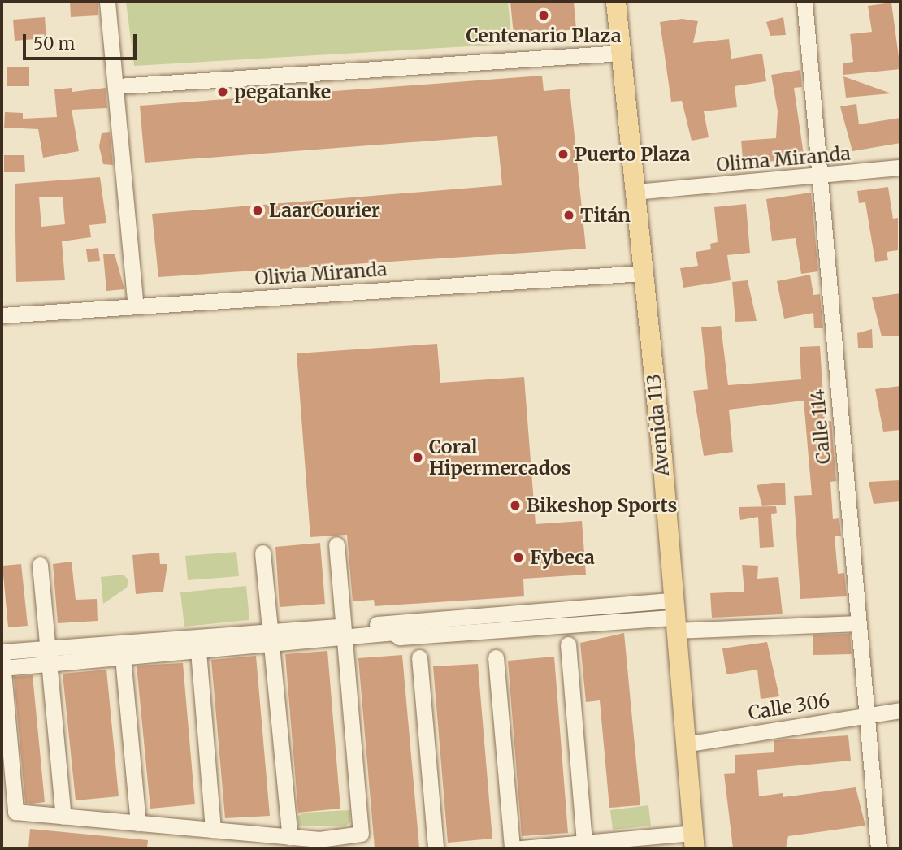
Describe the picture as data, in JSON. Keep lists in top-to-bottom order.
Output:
{
  "streets": {
    "main road": ["Avenida 113"],
    "street": [
      "Olima Miranda",
      "Olivia Miranda",
      "Calle 114",
      "Calle 306"
    ]
  },
  "crossings": [
    ["Olima Miranda", "Avenida 113"],
    ["Olima Miranda", "Calle 114"],
    ["Olivia Miranda", "Avenida 113"],
    ["Avenida 113", "Calle 306"],
    ["Calle 114", "Calle 306"]
  ],
  "places": [
    "Centenario Plaza",
    "pegatanke",
    "Puerto Plaza",
    "LaarCourier",
    "Titán",
    "Coral Hipermercados",
    "Bikeshop Sports",
    "Fybeca"
  ],
  "scale_bar": "50 m"
}
